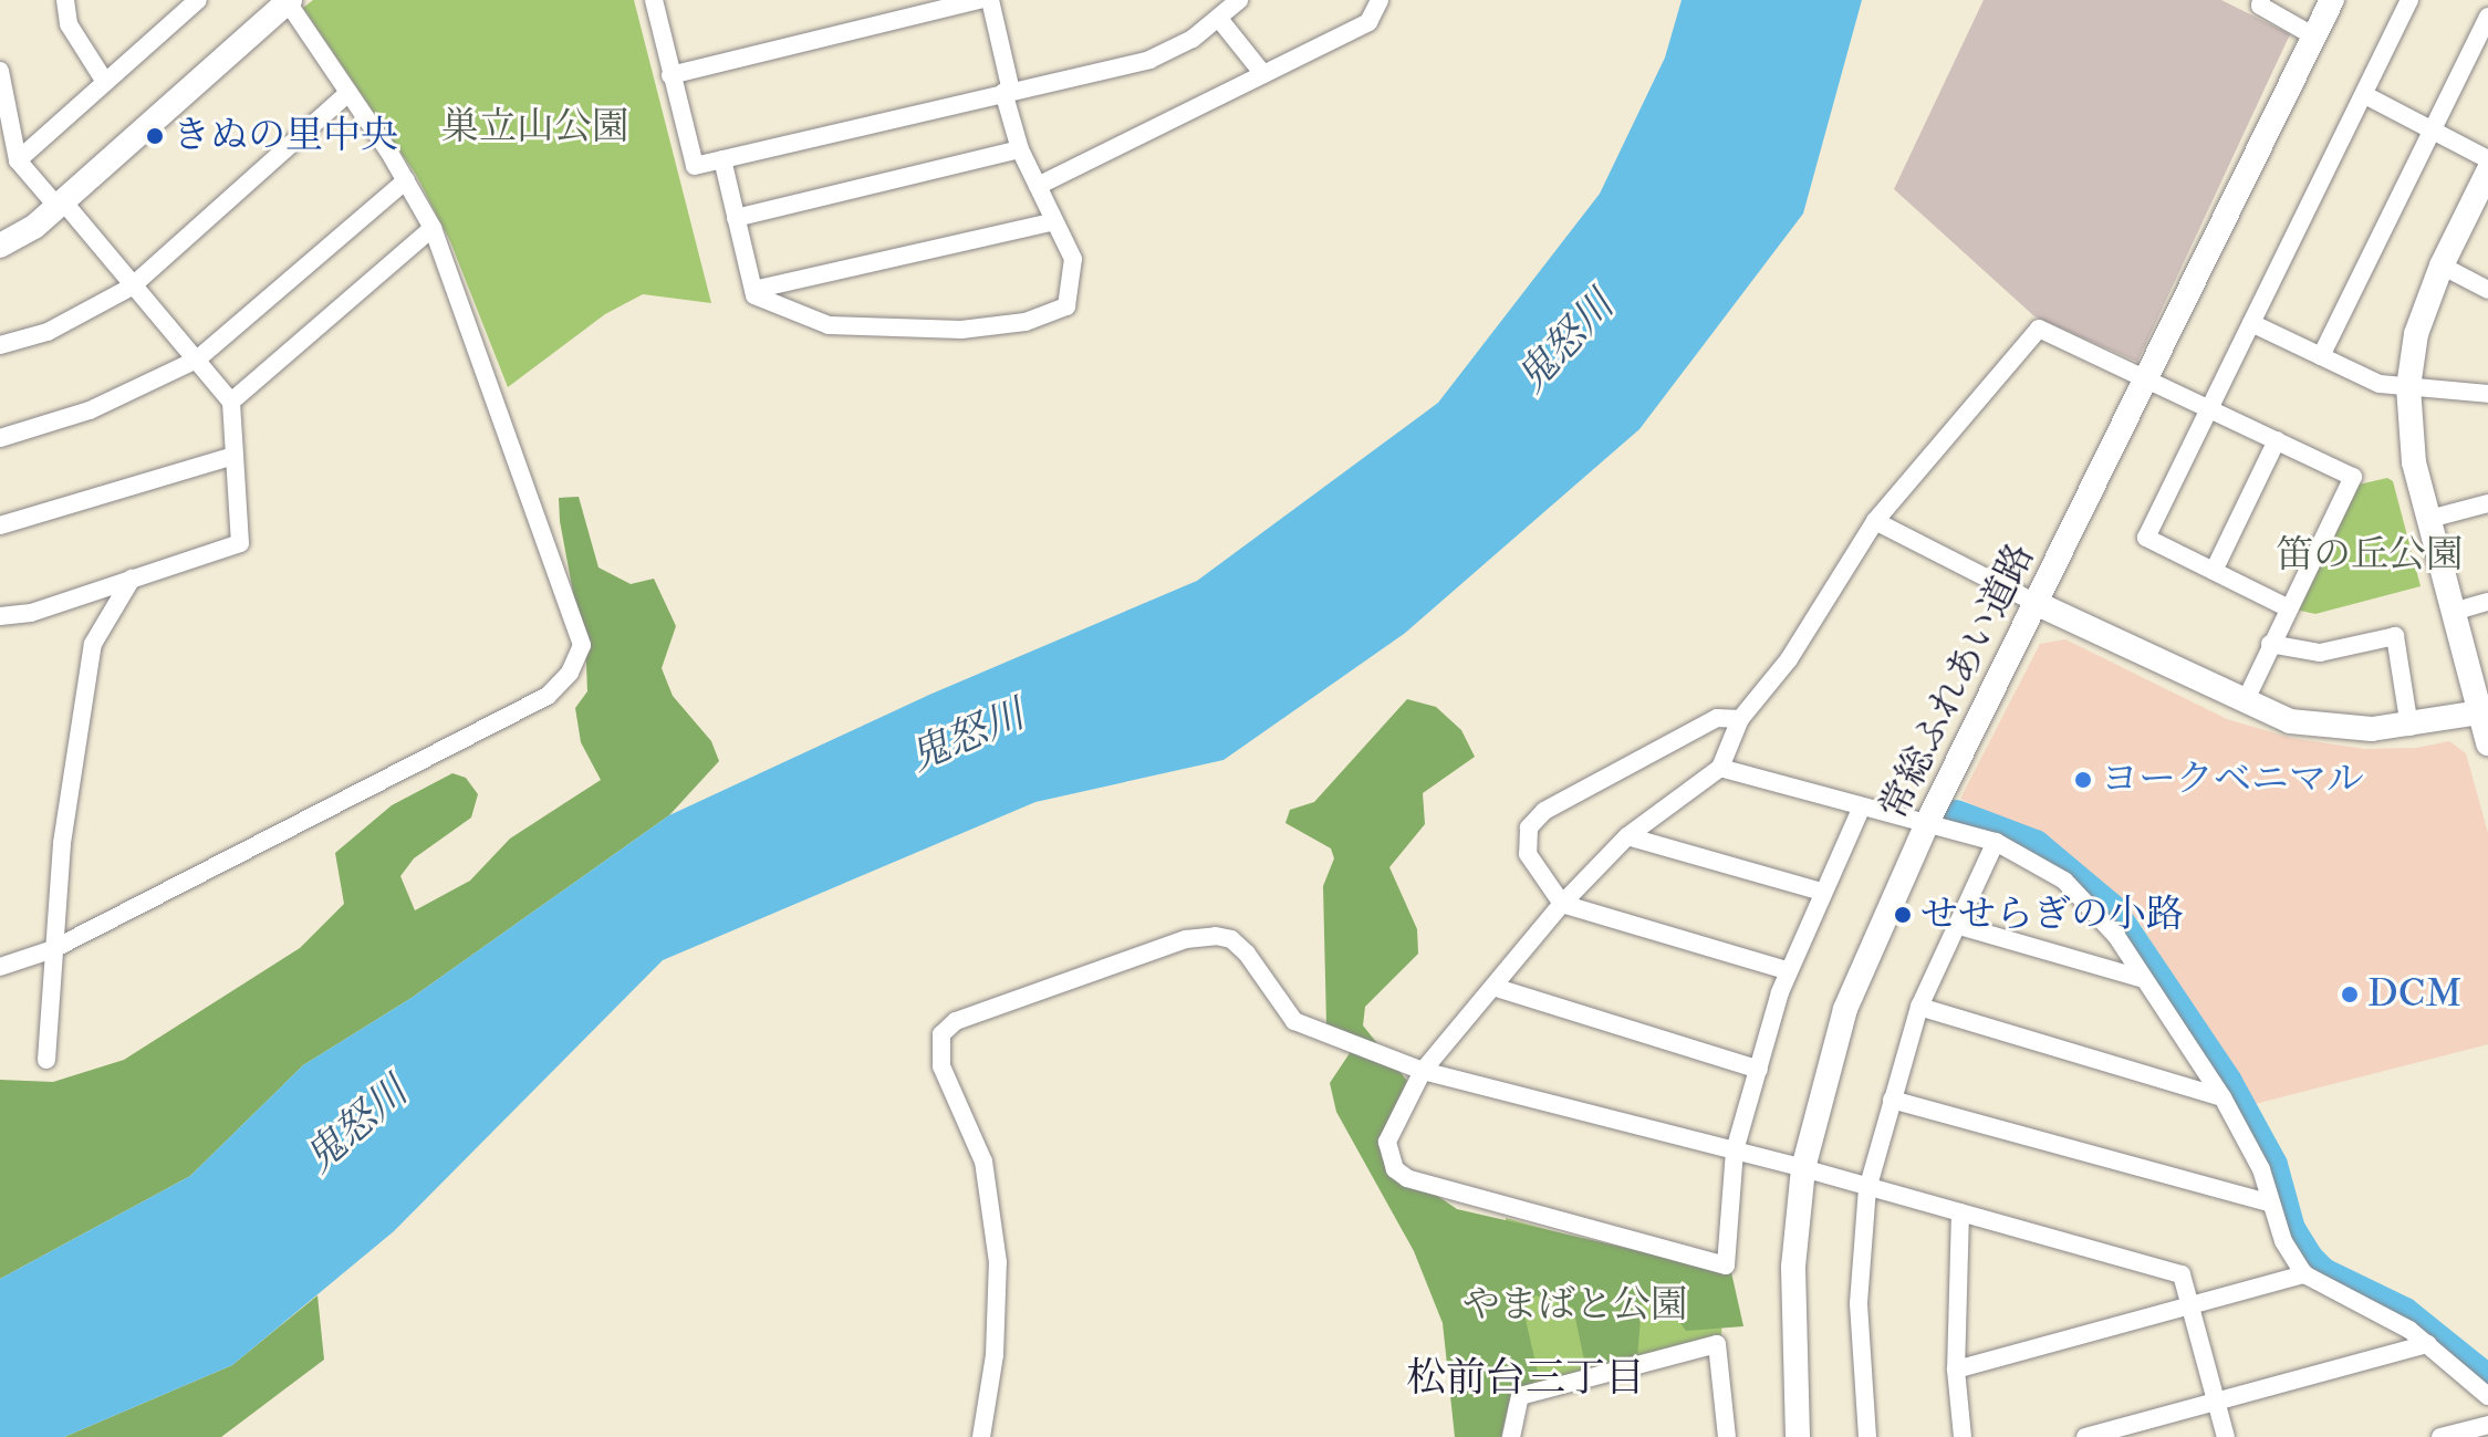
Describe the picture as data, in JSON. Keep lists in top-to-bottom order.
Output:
{
  "streets": {
    "street": ["常総ふれあい道路"]
  },
  "districts": ["松前台三丁目"],
  "water": ["鬼怒川"],
  "parks": ["巣立山公園", "笛の丘公園", "やまばと公園"],
  "places": [
    "きぬの里中央",
    "ヨークベニマル",
    "せせらぎの小路",
    "DCM"
  ]
}
